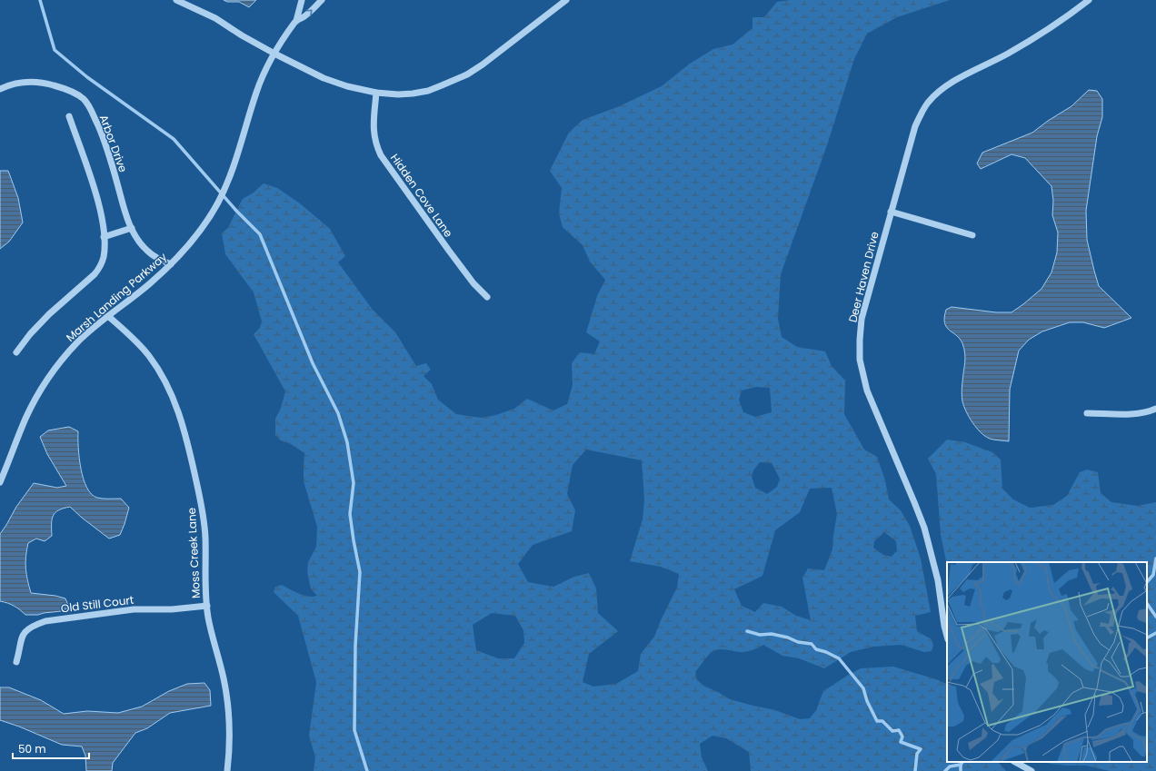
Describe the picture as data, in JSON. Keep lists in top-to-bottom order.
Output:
{
  "streets": {
    "street": [
      "Arbor Drive",
      "Hidden Cove Lane",
      "Deer Haven Drive",
      "Marsh Landing Parkway",
      "Moss Creek Lane",
      "Old Still Court"
    ]
  },
  "crossings": [
    ["Arbor Drive", "Marsh Landing Parkway"],
    ["Marsh Landing Parkway", "Moss Creek Lane"],
    ["Moss Creek Lane", "Old Still Court"]
  ],
  "scale_bar": "50 m"
}
